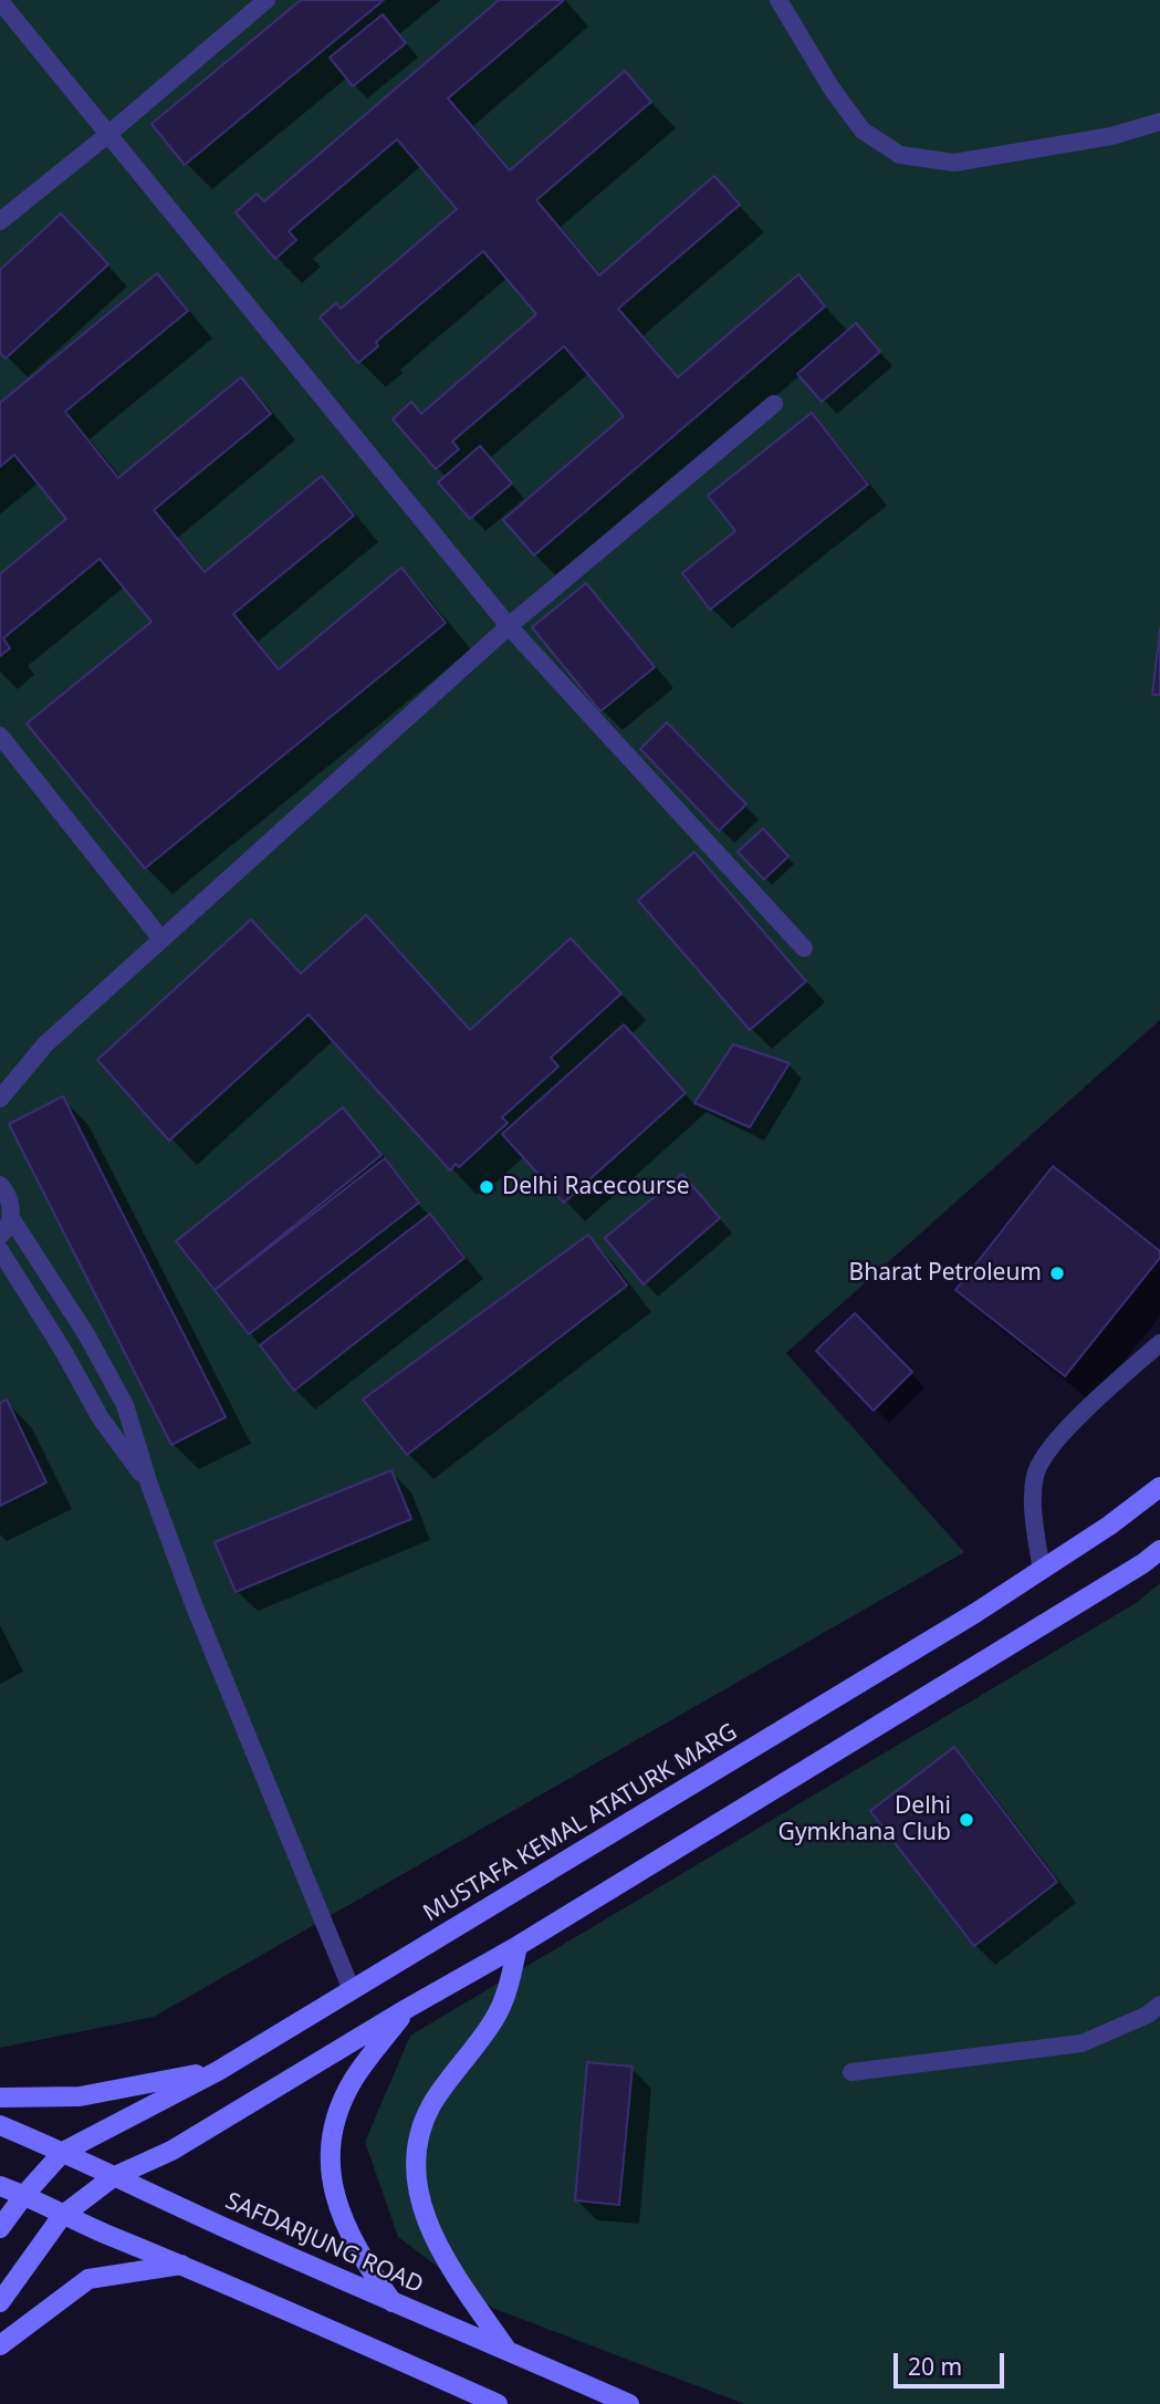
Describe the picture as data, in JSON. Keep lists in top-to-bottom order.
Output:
{
  "streets": {
    "main road": ["MUSTAFA KEMAL ATATURK MARG", "SAFDARJUNG ROAD"]
  },
  "crossings": [
    ["MUSTAFA KEMAL ATATURK MARG", "SAFDARJUNG ROAD"]
  ],
  "places": ["Delhi Racecourse", "Bharat Petroleum", "Delhi Gymkhana Club"],
  "scale_bar": "20 m"
}
